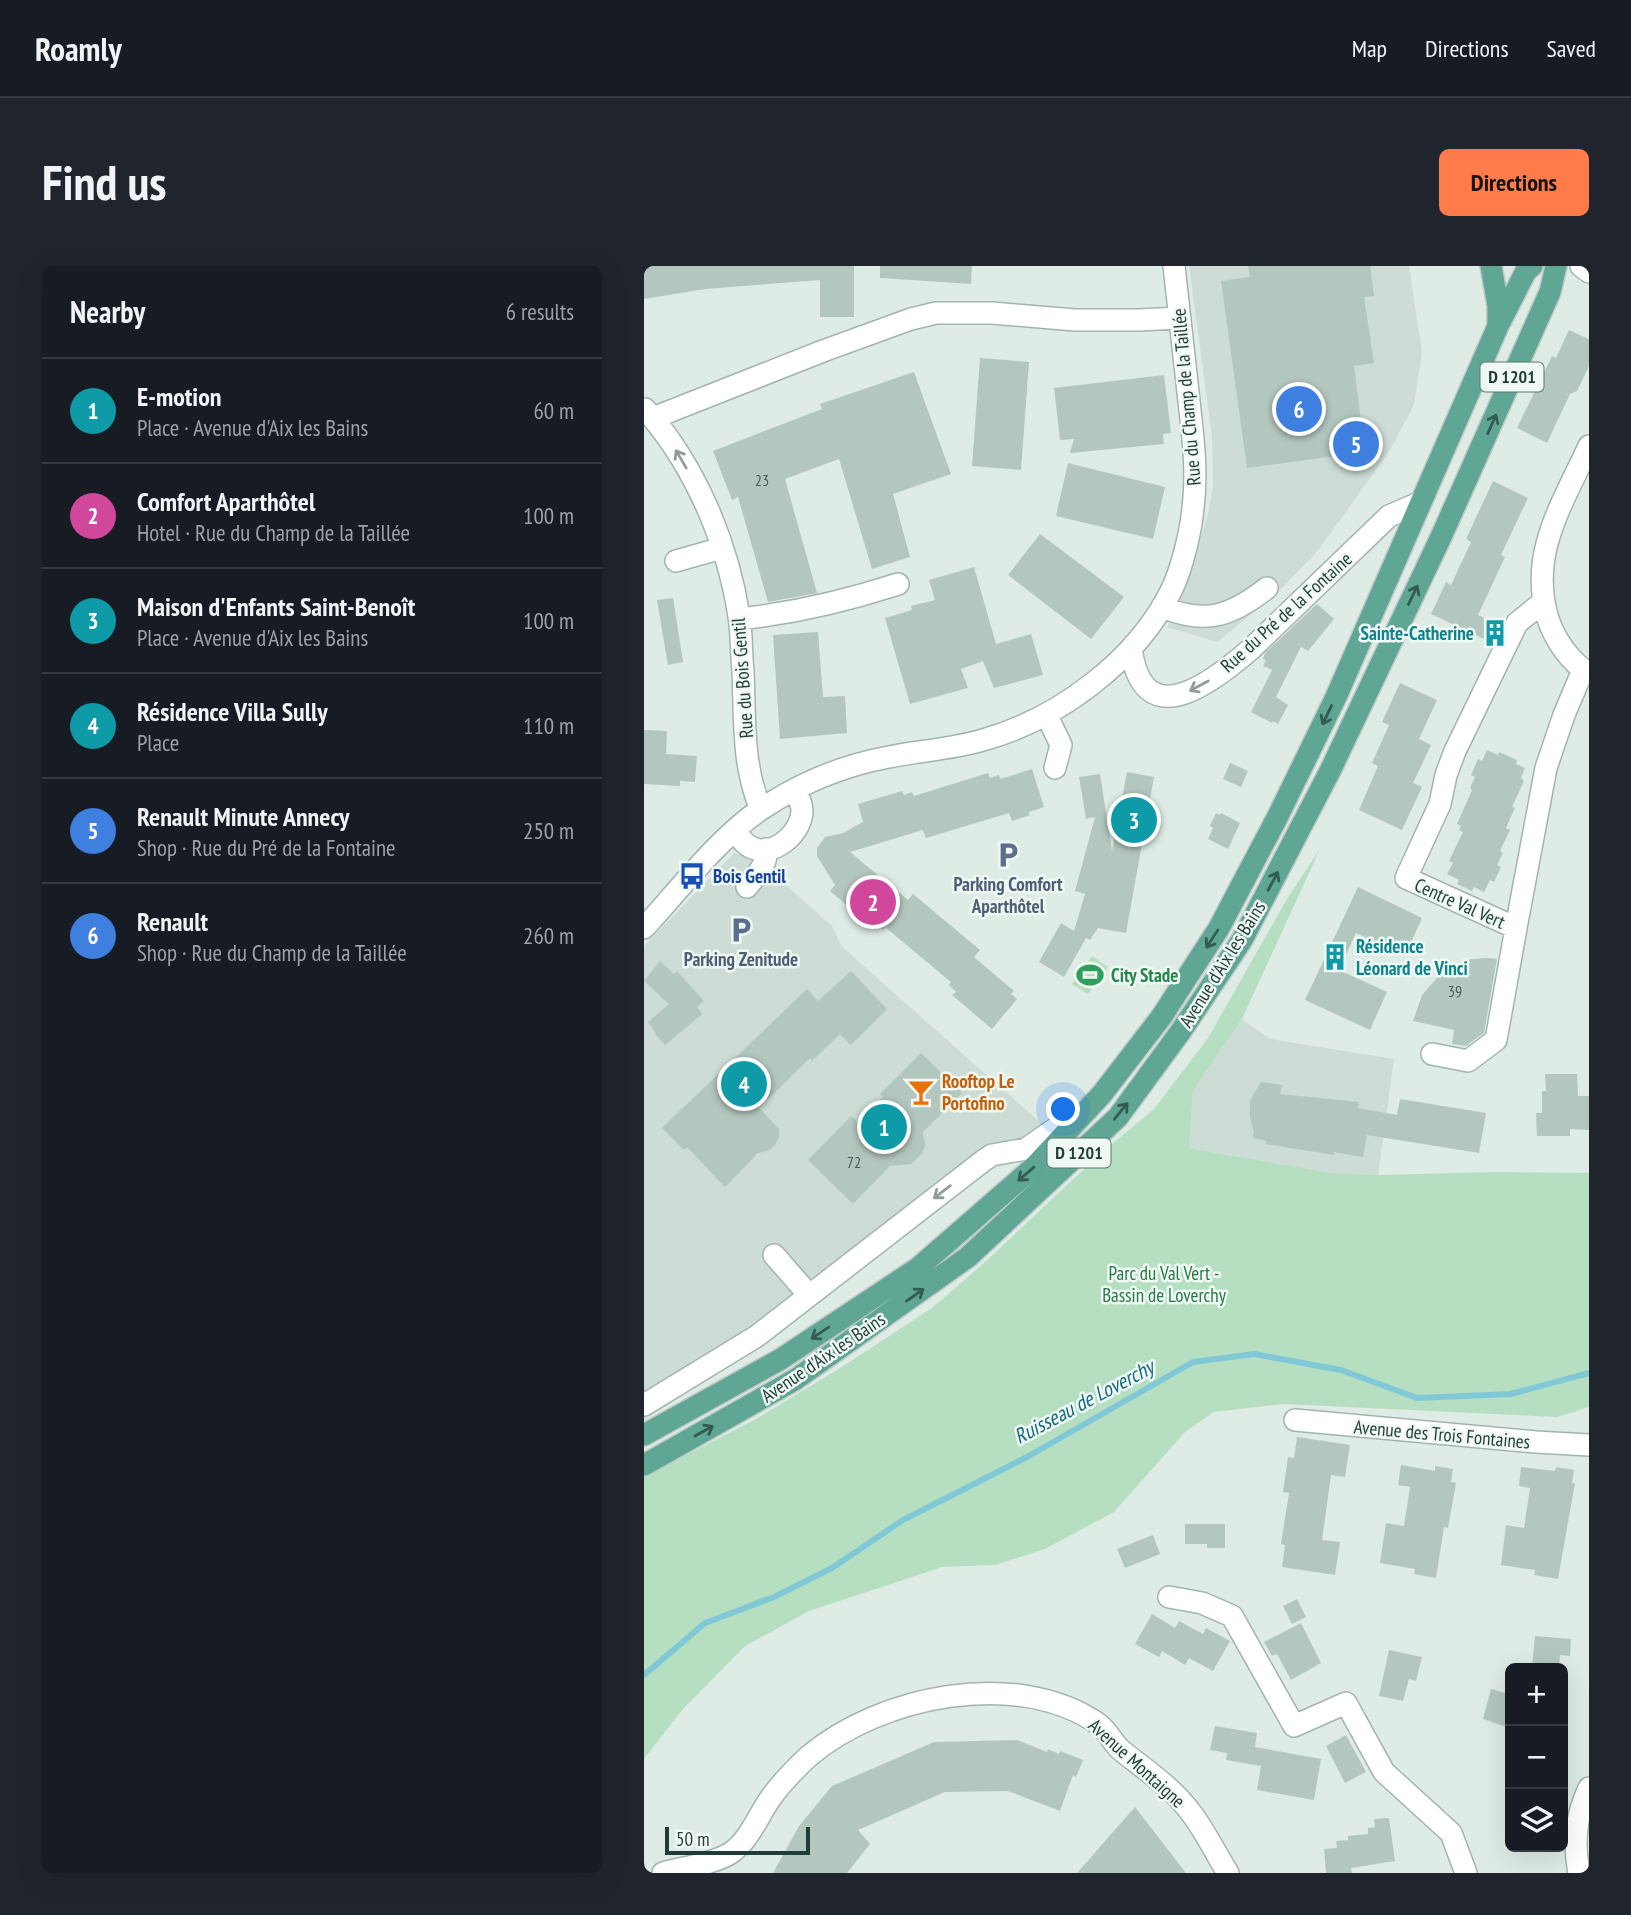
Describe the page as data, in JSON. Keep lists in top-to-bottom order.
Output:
{
  "streets": {
    "main road": ["D 1201", "Avenue d'Aix les Bains"],
    "street": [
      "Rue du Champ de la Taillée",
      "Rue du Pré de la Fontaine",
      "Rue du Bois Gentil",
      "Centre Val Vert",
      "Avenue des Trois Fontaines",
      "Avenue Montaigne"
    ]
  },
  "crossings": [
    ["Rue du Champ de la Taillée", "Rue du Pré de la Fontaine"],
    ["Rue du Champ de la Taillée", "Rue du Bois Gentil"],
    ["Rue du Pré de la Fontaine", "Avenue d'Aix les Bains"]
  ],
  "one_way": ["Rue du Pré de la Fontaine"],
  "water": ["Ruisseau de Loverchy"],
  "parks": ["Parc du Val Vert - Bassin de Loverchy"],
  "places": {
    "building": ["Sainte-Catherine", "Résidence Léonard de Vinci"],
    "parking": ["Parking Comfort Aparthôtel", "Parking Zenitude"],
    "bus stop": ["Bois Gentil"],
    "sports": ["City Stade"],
    "bar": ["Rooftop Le Portofino"]
  },
  "house_numbers": ["23", "39", "72"],
  "scale_bar": "50 m",
  "page": {
    "header": "Roamly",
    "nav": ["Map", "Directions", "Saved"],
    "buttons": "Directions",
    "title": "Find us",
    "heading": ["Nearby", "6 results"],
    "list": [
      {
        "mark": "1",
        "name": "E-motion",
        "note": "Place · Avenue d'Aix les Bains",
        "value": "60 m"
      },
      {
        "mark": "2",
        "name": "Comfort Aparthôtel",
        "note": "Hotel · Rue du Champ de la Taillée",
        "value": "100 m"
      },
      {
        "mark": "3",
        "name": "Maison d'Enfants Saint-Benoît",
        "note": "Place · Avenue d'Aix les Bains",
        "value": "100 m"
      },
      {
        "mark": "4",
        "name": "Résidence Villa Sully",
        "note": "Place",
        "value": "110 m"
      },
      {
        "mark": "5",
        "name": "Renault Minute Annecy",
        "note": "Shop · Rue du Pré de la Fontaine",
        "value": "250 m"
      },
      {
        "mark": "6",
        "name": "Renault",
        "note": "Shop · Rue du Champ de la Taillée",
        "value": "260 m"
      }
    ],
    "pins": [
      "6",
      "5",
      "3",
      "2",
      "4",
      "1"
    ],
    "map_buttons": ["+", "−"],
    "scale": "50 m"
  }
}
